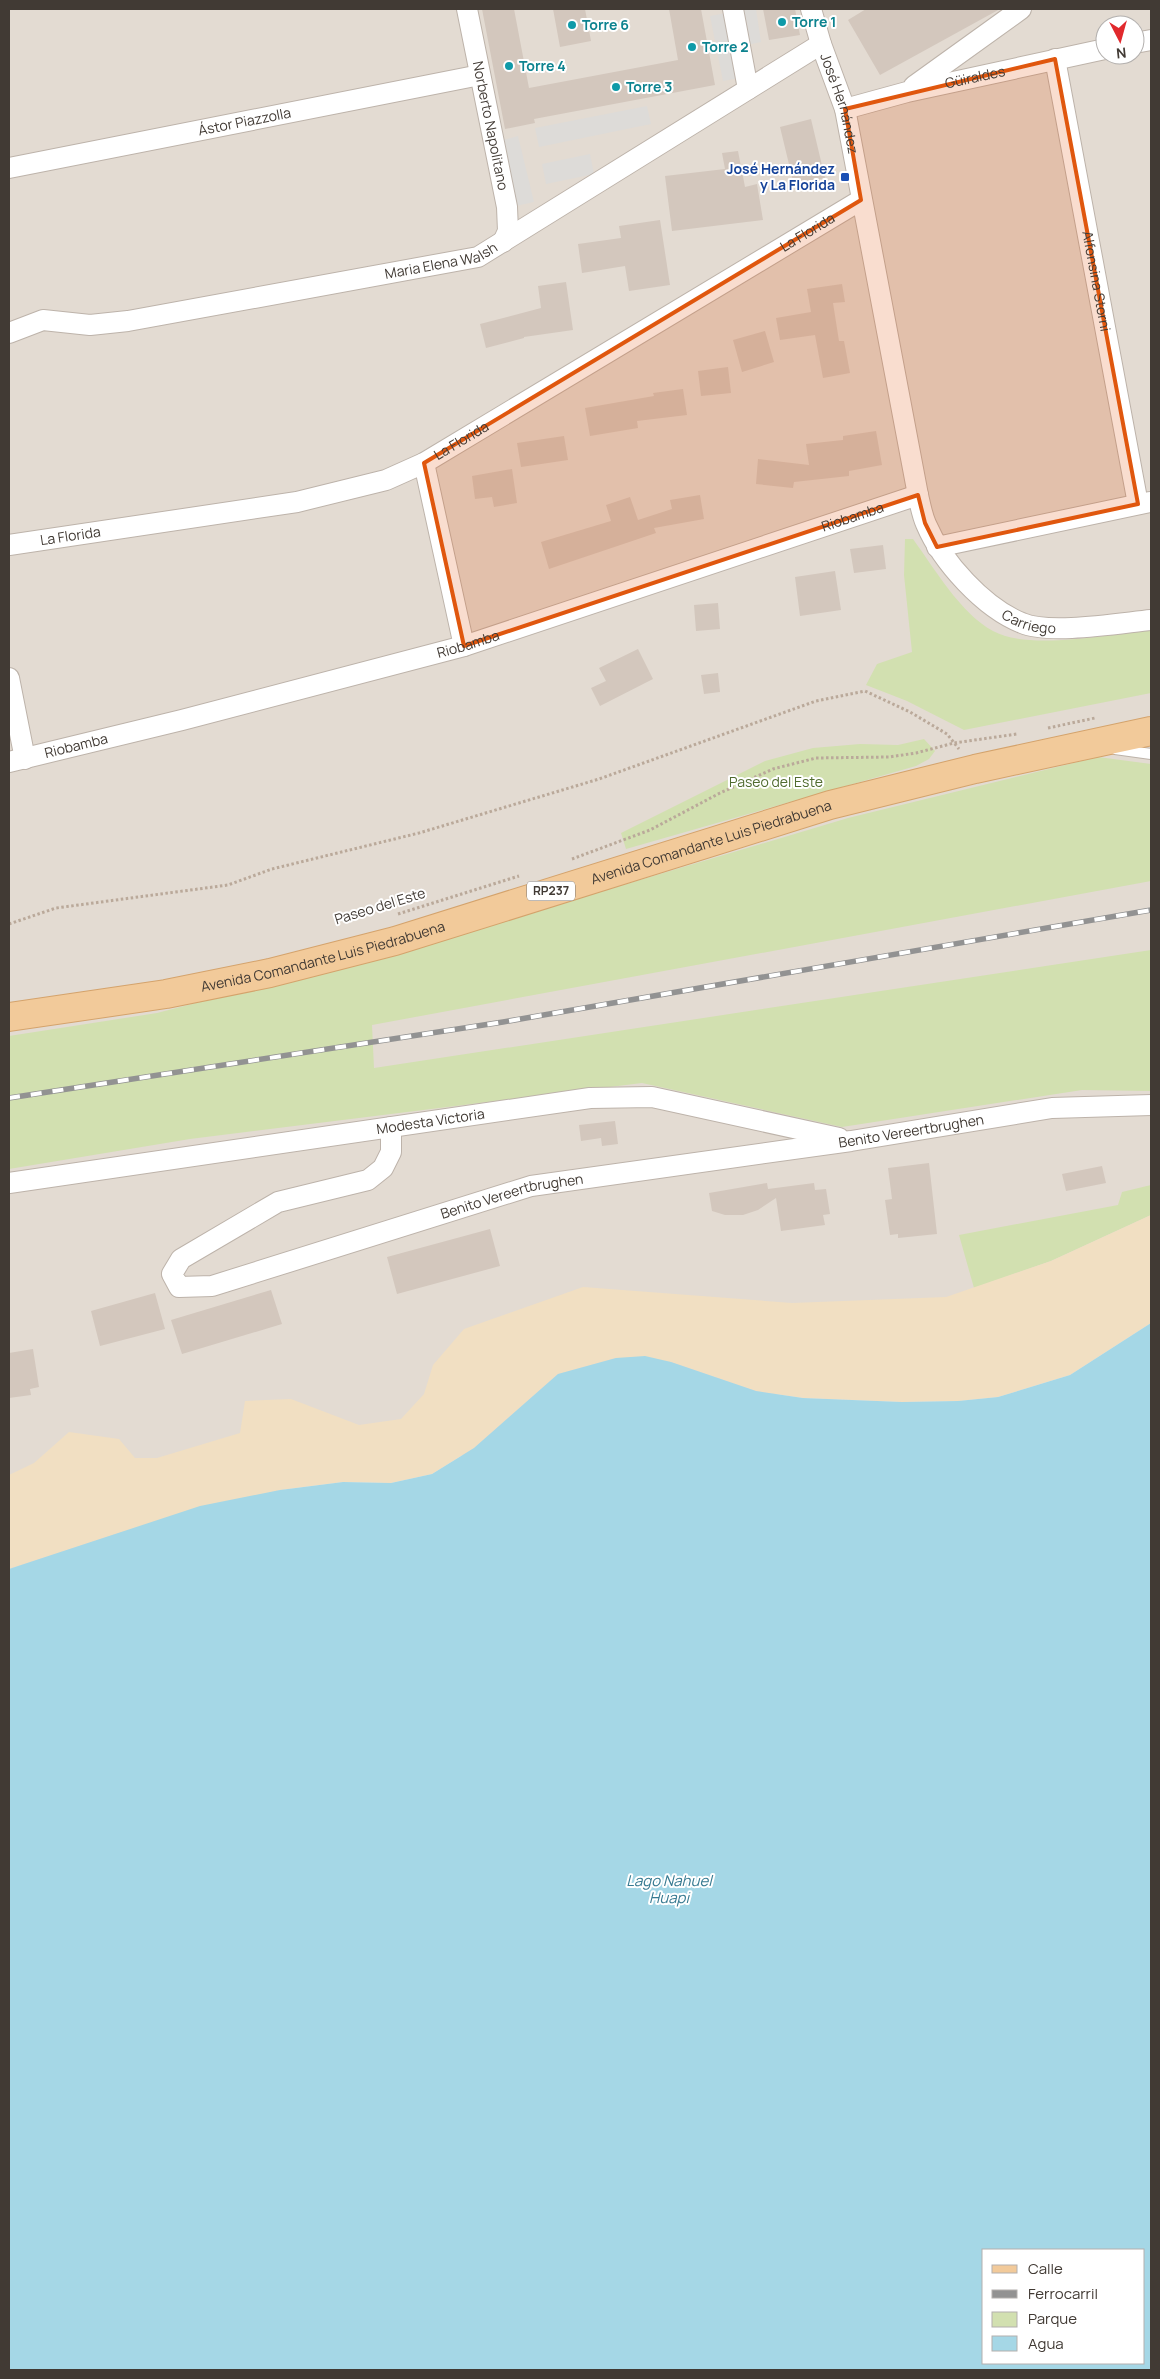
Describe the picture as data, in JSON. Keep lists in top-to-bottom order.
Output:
{
  "streets": {
    "main road": ["Avenida Comandante Luis Piedrabuena", "RP237"],
    "street": [
      "Güiraldes",
      "José Hernández",
      "Ástor Piazzolla",
      "Norberto Napolitano",
      "La Florida",
      "Maria Elena Walsh",
      "Alfonsina Storni",
      "Riobamba",
      "Carriego",
      "Modesta Victoria",
      "Benito Vereertbrughen"
    ],
    "path": ["Paseo del Este"]
  },
  "crossings": [
    ["Güiraldes", "José Hernández"],
    ["Güiraldes", "Alfonsina Storni"],
    ["José Hernández", "La Florida"],
    ["José Hernández", "Maria Elena Walsh"],
    ["José Hernández", "Riobamba"],
    ["José Hernández", "Carriego"],
    ["Ástor Piazzolla", "Norberto Napolitano"],
    ["Norberto Napolitano", "Maria Elena Walsh"],
    ["Riobamba", "Carriego"],
    ["Modesta Victoria", "Benito Vereertbrughen"]
  ],
  "water": ["Lago Nahuel Huapi"],
  "parks": ["Paseo del Este"],
  "places": {
    "other": [
      "Torre 1",
      "Torre 6",
      "Torre 2",
      "Torre 4",
      "Torre 3"
    ],
    "transit": ["José Hernández y La Florida"]
  },
  "legend": [
    "Calle",
    "Ferrocarril",
    "Parque",
    "Agua"
  ],
  "north": "bottom"
}
